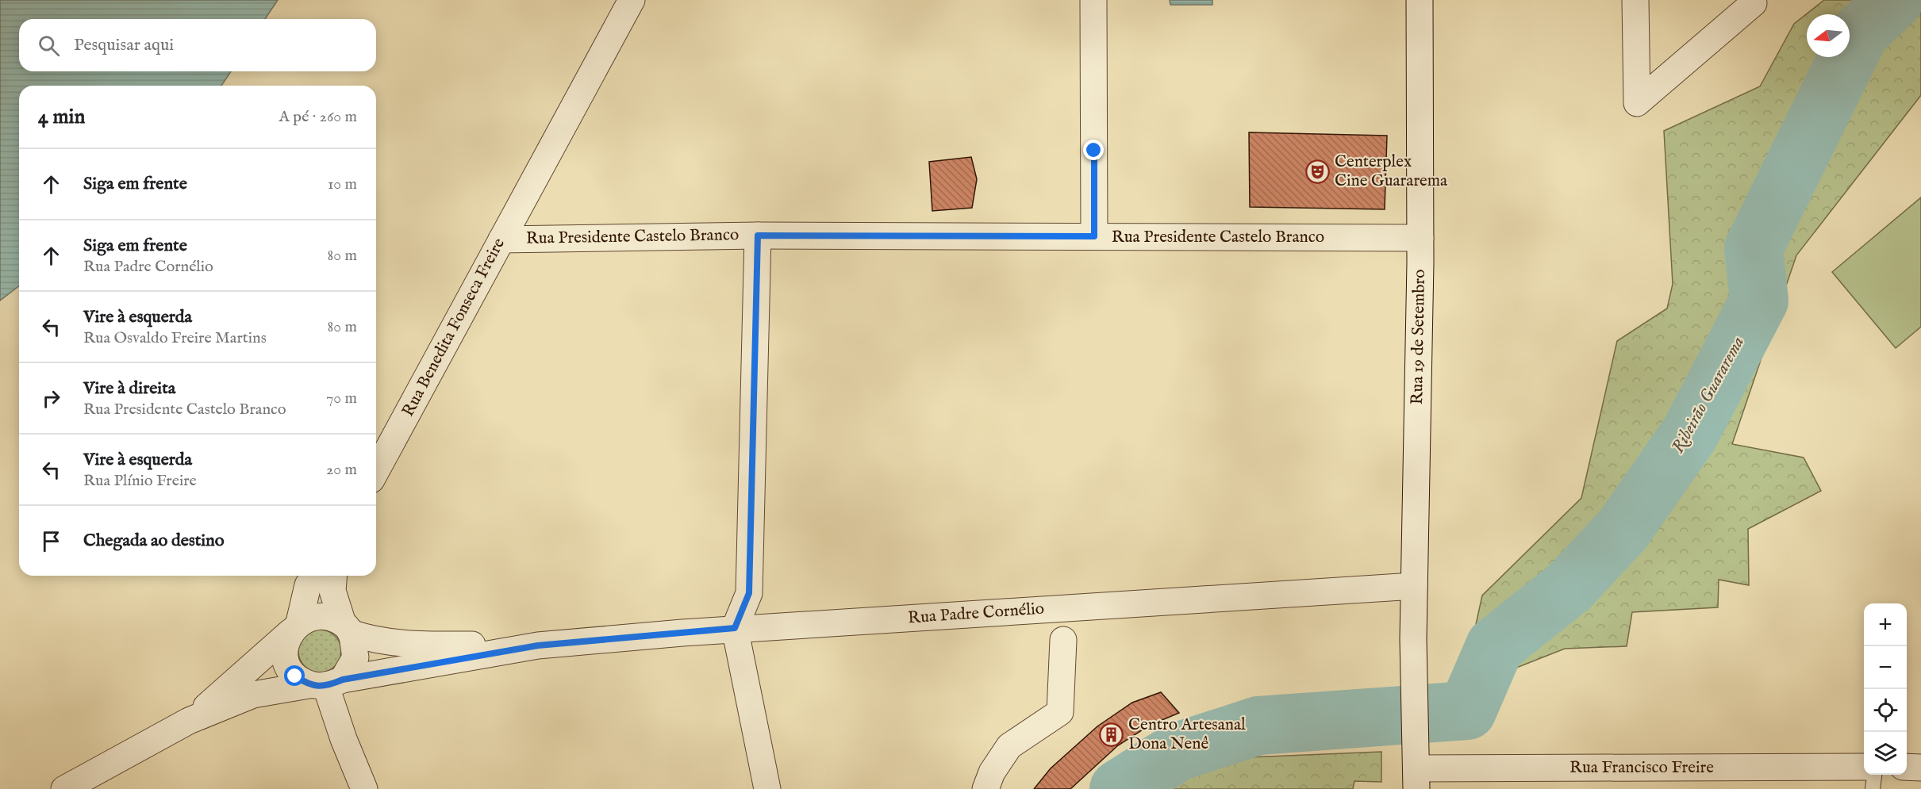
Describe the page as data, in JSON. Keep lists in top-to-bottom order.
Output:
{
  "streets": {
    "street": [
      "Rua Presidente Castelo Branco",
      "Rua Benedita Fonseca Freire",
      "Rua 19 de Setembro",
      "Rua Padre Cornélio",
      "Rua Francisco Freire"
    ]
  },
  "crossings": [
    ["Rua Presidente Castelo Branco", "Rua Benedita Fonseca Freire"],
    ["Rua Presidente Castelo Branco", "Rua 19 de Setembro"],
    ["Rua 19 de Setembro", "Rua Padre Cornélio"],
    ["Rua 19 de Setembro", "Rua Francisco Freire"]
  ],
  "water": ["Ribeirão Guararema"],
  "places": {
    "theatre": ["Centerplex Cine Guararema"],
    "building": ["Centro Artesanal Dona Nenê"]
  },
  "north": "left",
  "page": {
    "search": "Pesquisar aqui",
    "heading": ["4 min", "A pé · 260 m"],
    "list": [
      ["Siga em frente", "10 m"],
      ["Siga em frente", "Rua Padre Cornélio", "80 m"],
      ["Vire à esquerda", "Rua Osvaldo Freire Martins", "80 m"],
      ["Vire à direita", "Rua Presidente Castelo Branco", "70 m"],
      ["Vire à esquerda", "Rua Plínio Freire", "20 m"],
      "Chegada ao destino"
    ],
    "map_buttons": ["+", "−"]
  }
}
